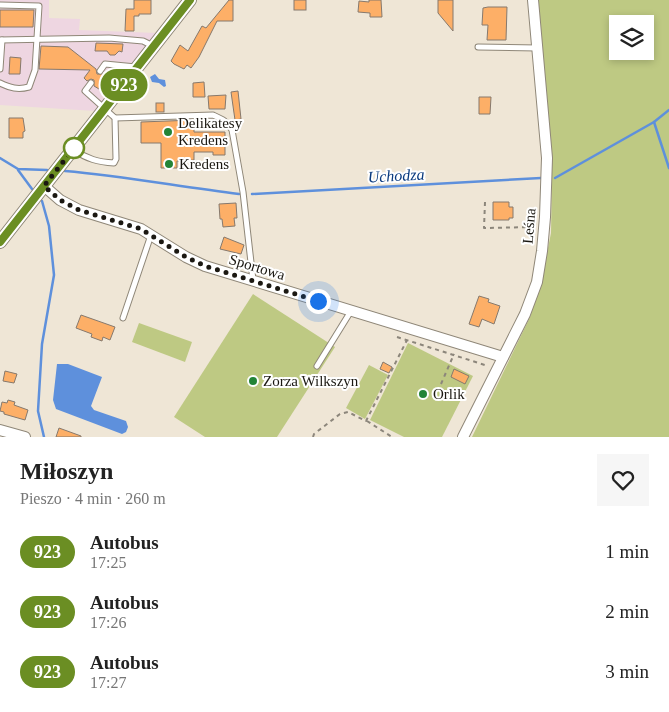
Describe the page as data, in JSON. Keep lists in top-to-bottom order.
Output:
{
  "streets": {
    "street": ["Leśna", "Sportowa"]
  },
  "crossings": [
    ["Leśna", "Sportowa"]
  ],
  "water": ["Uchodza"],
  "places": [
    "Delikatesy Kredens",
    "Kredens",
    "Zorza Wilkszyn",
    "Orlik"
  ],
  "lines": ["bus line 923"],
  "page": {
    "on_map": "923",
    "heading": ["Miłoszyn", "Pieszo · 4 min · 260 m"],
    "list": [
      {
        "mark": "923",
        "name": "Autobus",
        "note": "17:25",
        "value": "1 min"
      },
      {
        "mark": "923",
        "name": "Autobus",
        "note": "17:26",
        "value": "2 min"
      },
      {
        "mark": "923",
        "name": "Autobus",
        "note": "17:27",
        "value": "3 min"
      }
    ]
  }
}
